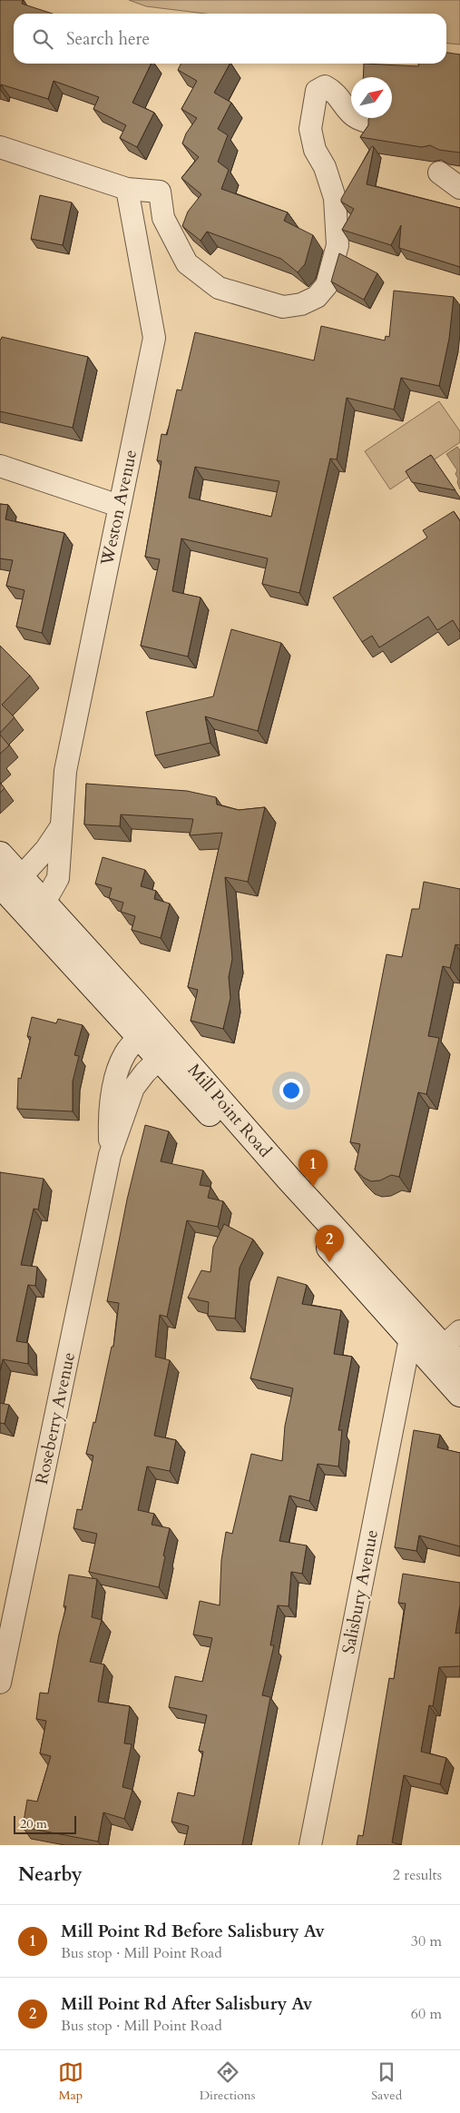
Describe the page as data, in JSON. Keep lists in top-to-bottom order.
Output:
{
  "streets": {
    "main road": ["Mill Point Road"],
    "street": ["Weston Avenue", "Roseberry Avenue", "Salisbury Avenue"]
  },
  "crossings": [
    ["Weston Avenue", "Mill Point Road"],
    ["Mill Point Road", "Roseberry Avenue"],
    ["Mill Point Road", "Salisbury Avenue"]
  ],
  "scale_bar": "20 m",
  "north": "top right",
  "page": {
    "search": "Search here",
    "pins": ["1", "2"],
    "scale": "20 m",
    "heading": ["Nearby", "2 results"],
    "list": [
      {
        "mark": "1",
        "name": "Mill Point Rd Before Salisbury Av",
        "note": "Bus stop · Mill Point Road",
        "value": "30 m"
      },
      {
        "mark": "2",
        "name": "Mill Point Rd After Salisbury Av",
        "note": "Bus stop · Mill Point Road",
        "value": "60 m"
      }
    ],
    "nav": ["Map", "Directions", "Saved"]
  }
}
